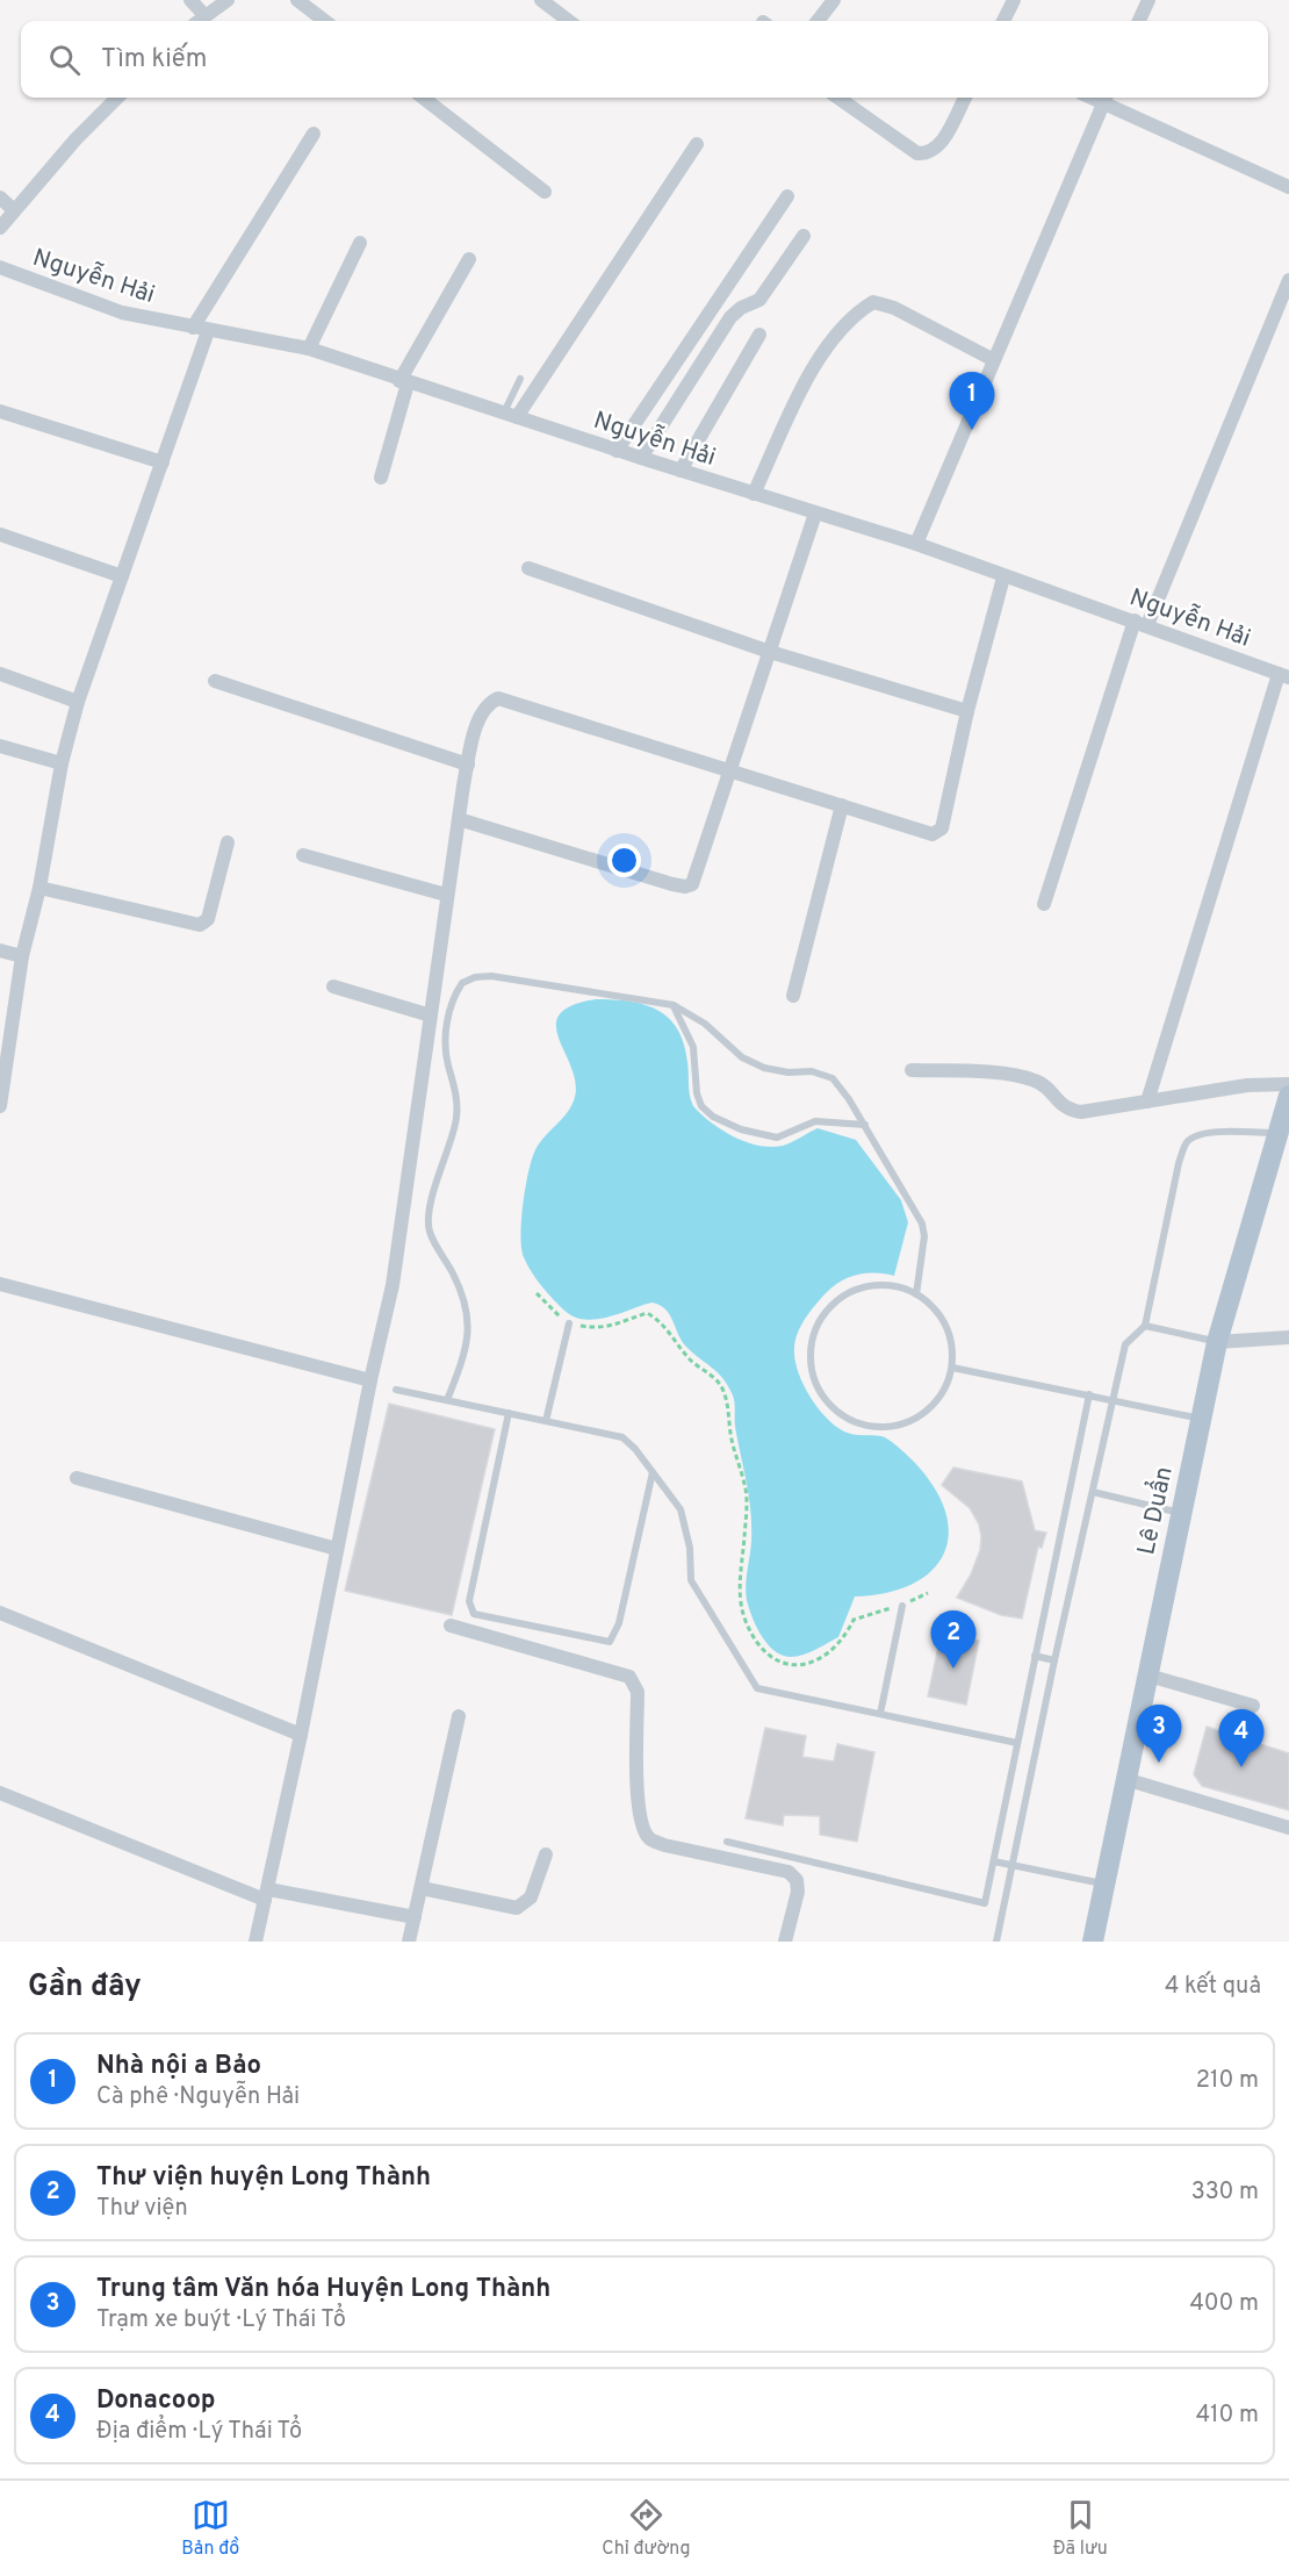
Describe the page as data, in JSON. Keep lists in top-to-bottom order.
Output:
{
  "streets": {
    "main road": ["Lê Duẩn"],
    "street": ["Nguyễn Hải"]
  },
  "page": {
    "search": "Tìm kiếm",
    "pins": [
      "1",
      "2",
      "3",
      "4"
    ],
    "heading": ["Gần đây", "4 kết quả"],
    "list": [
      {
        "mark": "1",
        "name": "Nhà nội a Bảo",
        "note": "Cà phê · Nguyễn Hải",
        "value": "210 m"
      },
      {
        "mark": "2",
        "name": "Thư viện huyện Long Thành",
        "note": "Thư viện",
        "value": "330 m"
      },
      {
        "mark": "3",
        "name": "Trung tâm Văn hóa Huyện Long Thành",
        "note": "Trạm xe buýt · Lý Thái Tổ",
        "value": "400 m"
      },
      {
        "mark": "4",
        "name": "Donacoop",
        "note": "Địa điểm · Lý Thái Tổ",
        "value": "410 m"
      }
    ],
    "nav": ["Bản đồ", "Chỉ đường", "Đã lưu"]
  }
}
